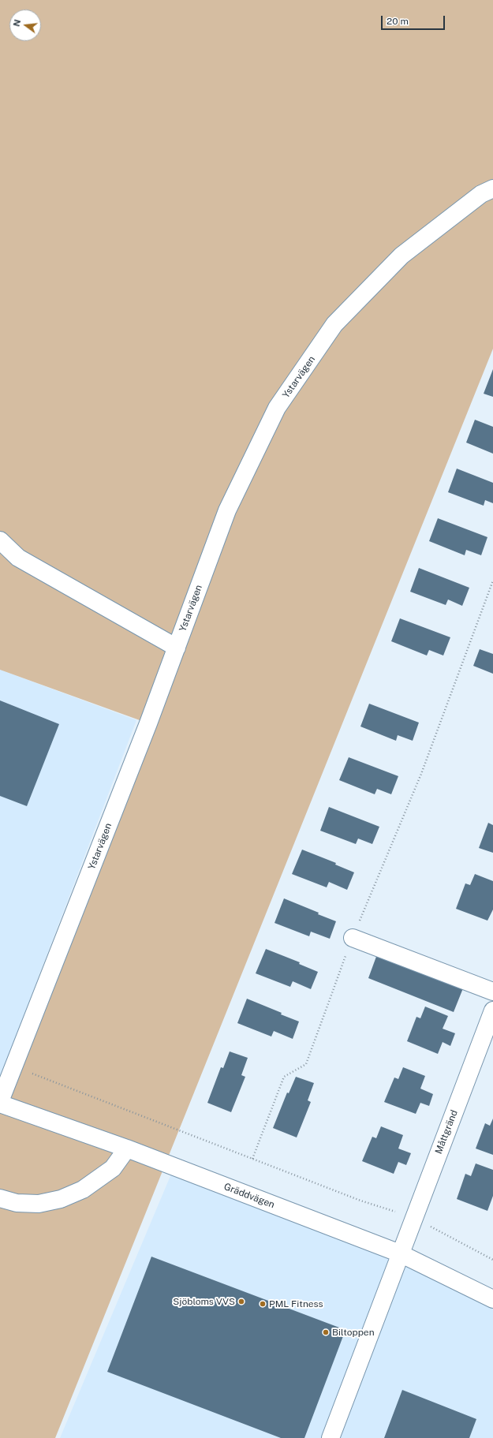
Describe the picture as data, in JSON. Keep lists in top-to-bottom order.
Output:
{
  "streets": {
    "street": ["Ystarvägen", "Måttgränd", "Gräddvägen"]
  },
  "crossings": [
    ["Måttgränd", "Gräddvägen"]
  ],
  "places": ["Sjöbloms VVS", "PML Fitness", "Biltoppen"],
  "scale_bar": "20 m",
  "north": "left"
}
